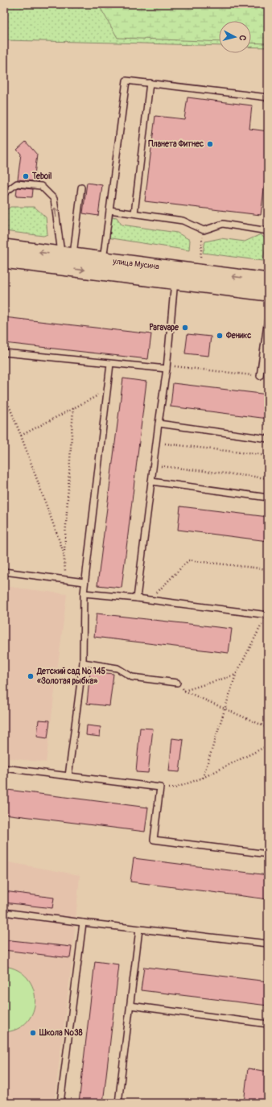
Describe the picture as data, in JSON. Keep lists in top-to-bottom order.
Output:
{
  "streets": {
    "street": ["улица Мусина"]
  },
  "places": [
    "Планета Фитнес",
    "Teboil",
    "Paravape",
    "Феникс",
    "Детский сад № 145 «Золотая рыбка»",
    "Школа №38"
  ],
  "north": "right"
}
